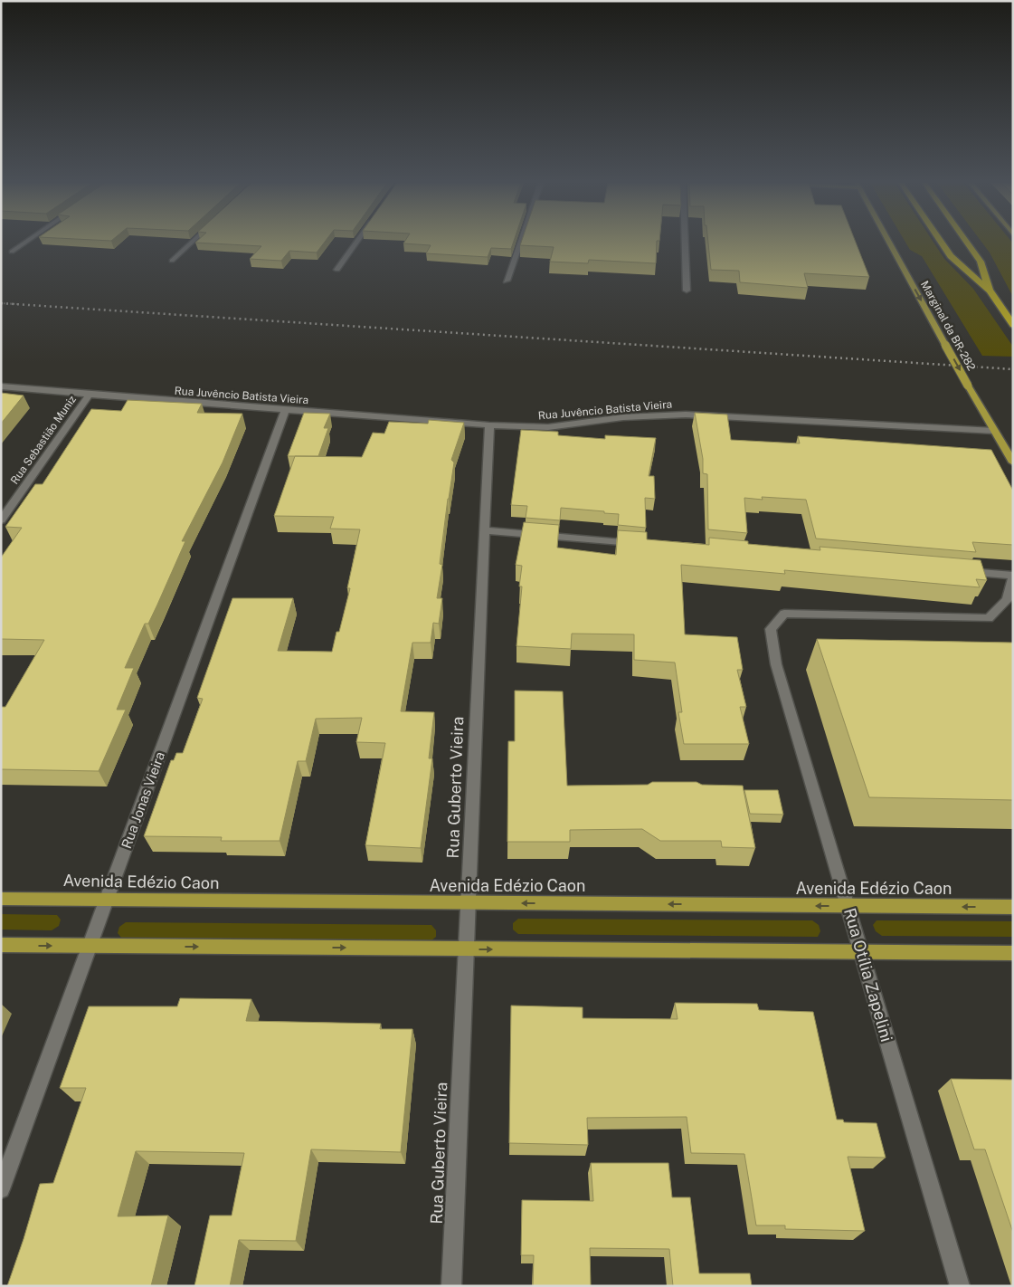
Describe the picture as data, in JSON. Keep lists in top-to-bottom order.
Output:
{
  "streets": {
    "main road": ["Marginal da BR-282", "Avenida Edézio Caon"],
    "street": [
      "Rua Juvêncio Batista Vieira",
      "Rua Sebastião Muniz",
      "Rua Guberto Vieira",
      "Rua Jonas Vieira",
      "Rua Otília Zapelini"
    ]
  },
  "crossings": [
    ["Marginal da BR-282", "Rua Juvêncio Batista Vieira"],
    ["Rua Juvêncio Batista Vieira", "Rua Sebastião Muniz"],
    ["Rua Juvêncio Batista Vieira", "Rua Guberto Vieira"],
    ["Rua Juvêncio Batista Vieira", "Rua Jonas Vieira"],
    ["Rua Guberto Vieira", "Avenida Edézio Caon"],
    ["Rua Jonas Vieira", "Avenida Edézio Caon"],
    ["Avenida Edézio Caon", "Rua Otília Zapelini"]
  ],
  "one_way": ["Marginal da BR-282"]
}
